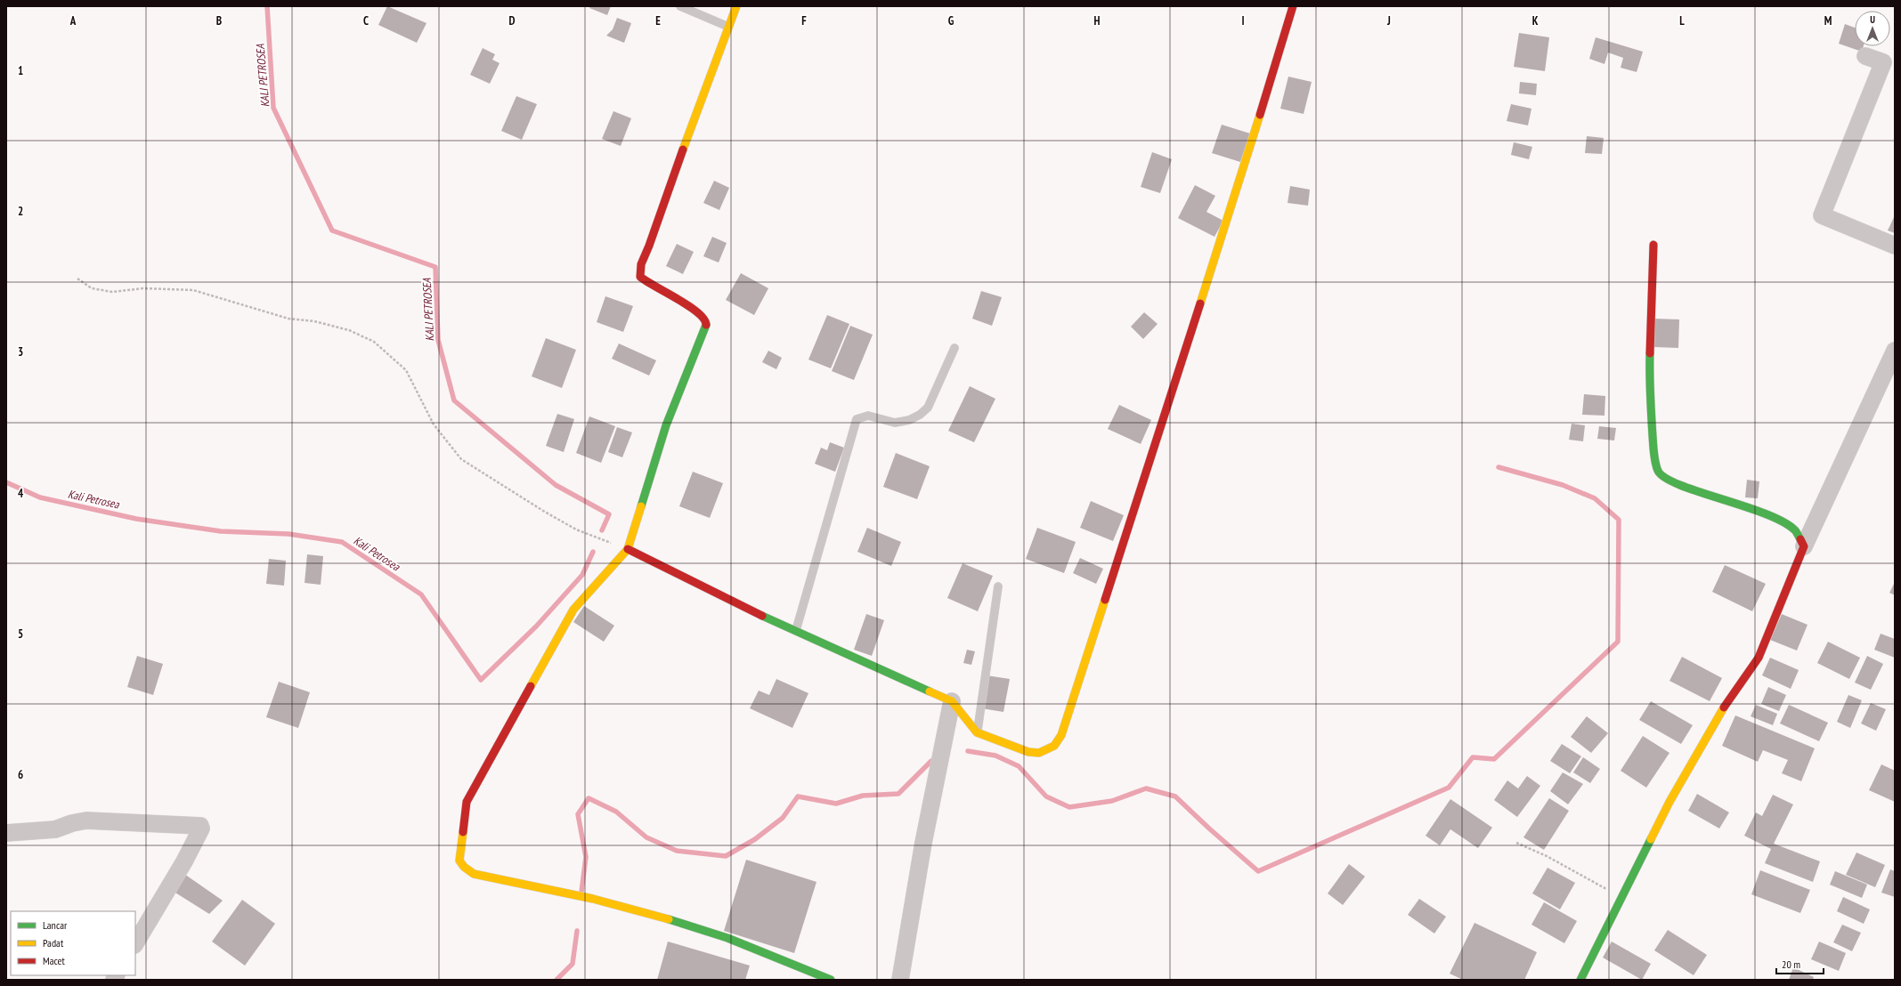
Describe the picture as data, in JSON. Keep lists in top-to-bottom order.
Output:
{
  "water": ["KALI PETROSEA", "Kali Petrosea"],
  "legend": ["Lancar", "Padat", "Macet"],
  "scale_bar": "20 m",
  "north": "top",
  "grid": {
    "columns": [
      "A",
      "B",
      "C",
      "D",
      "E",
      "F",
      "G",
      "H",
      "I",
      "J",
      "K",
      "L",
      "M"
    ],
    "rows": [
      "1",
      "2",
      "3",
      "4",
      "5",
      "6"
    ]
  }
}
